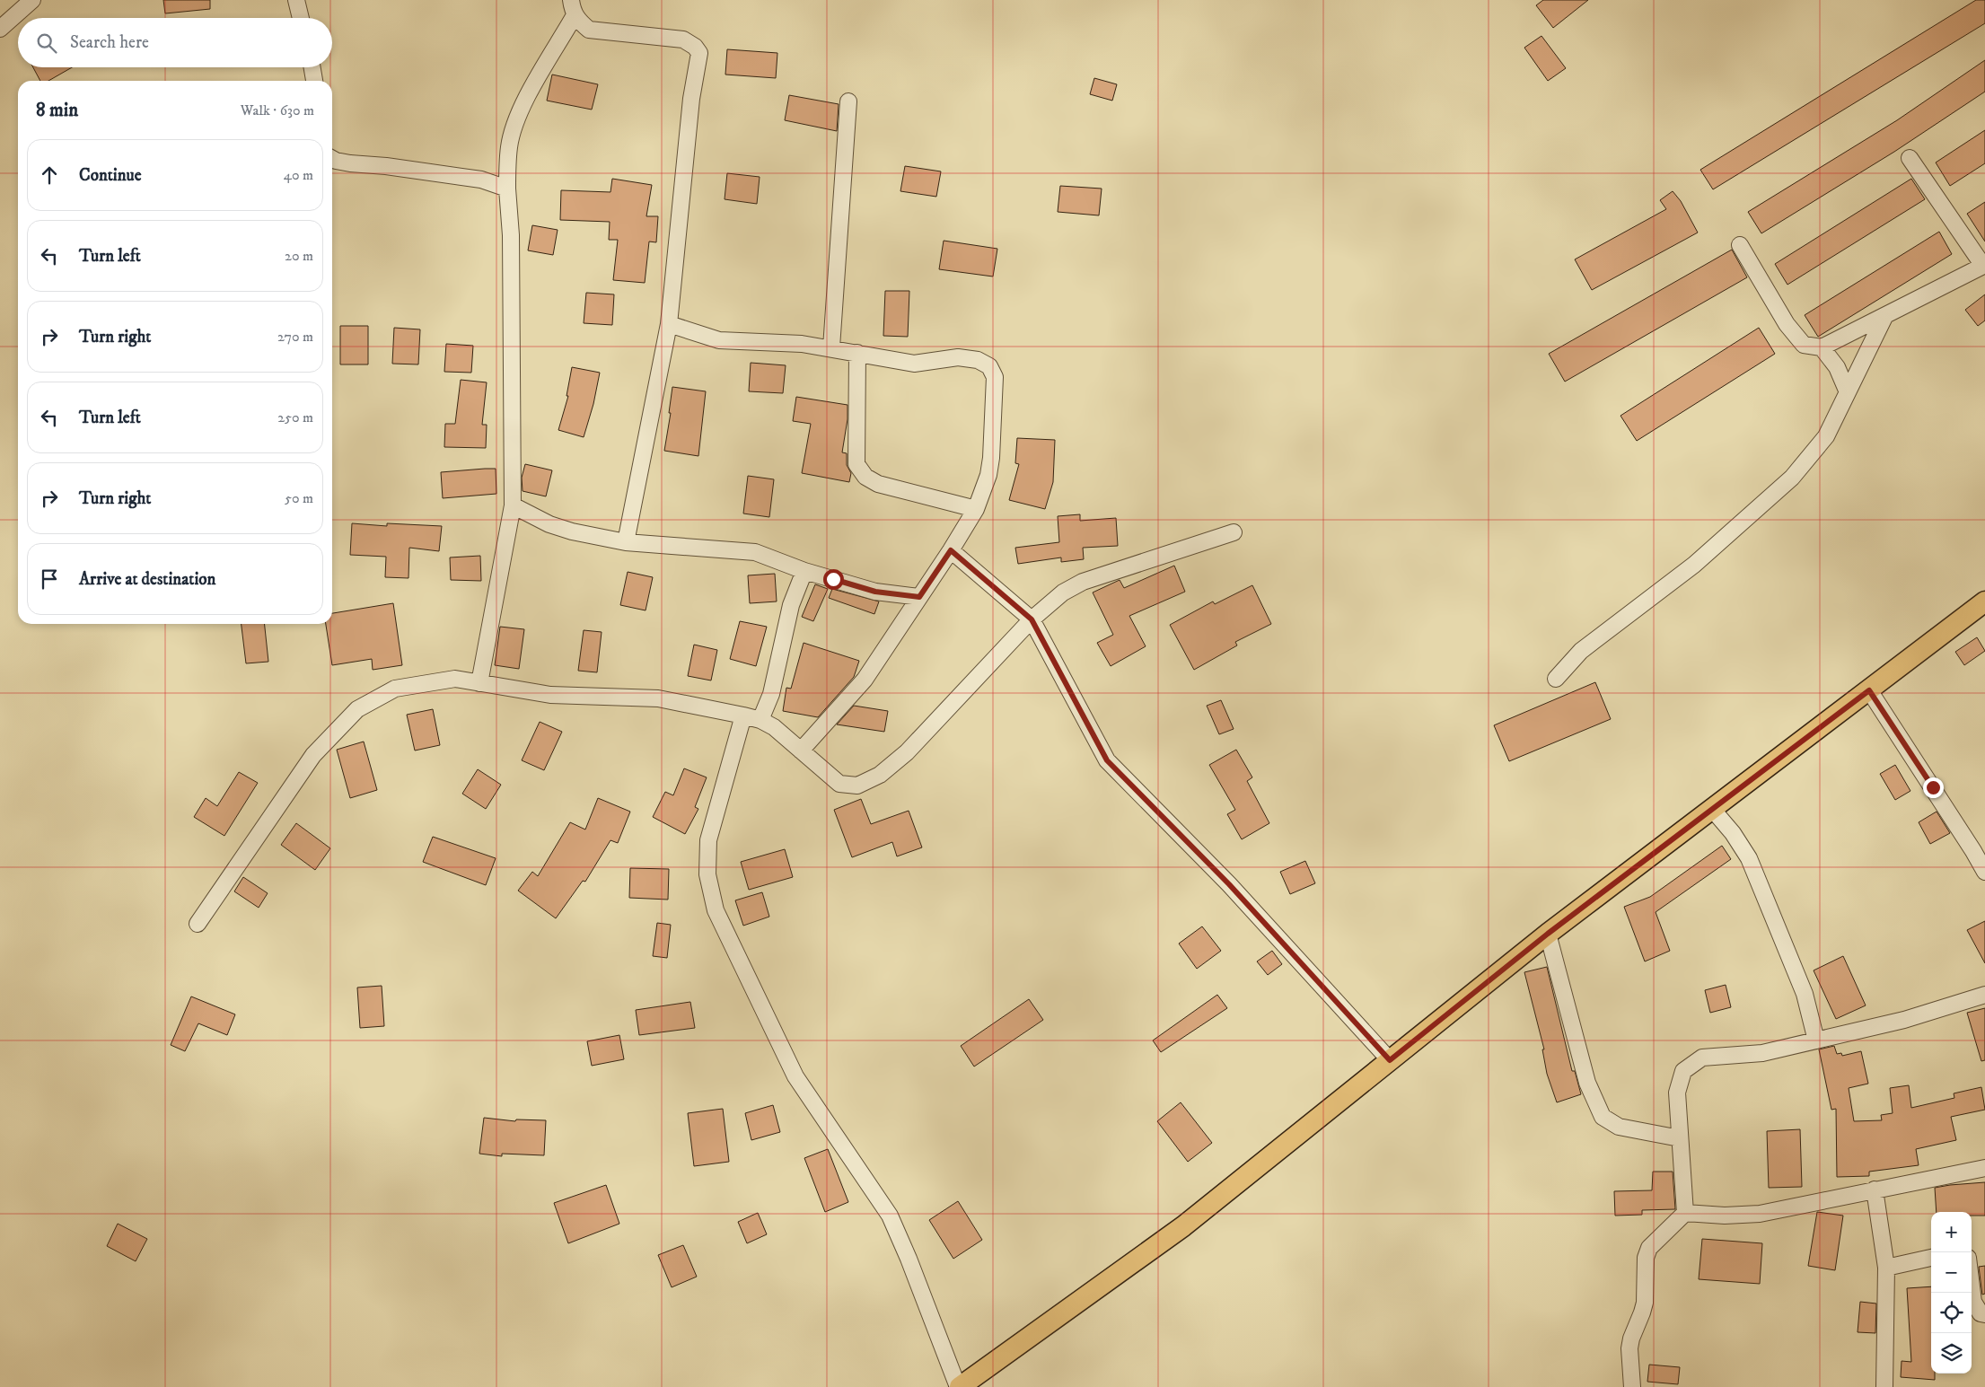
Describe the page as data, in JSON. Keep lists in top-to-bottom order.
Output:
{
  "page": {
    "search": "Search here",
    "heading": ["8 min", "Walk · 630 m"],
    "list": [
      ["Continue", "40 m"],
      ["Turn left", "20 m"],
      ["Turn right", "270 m"],
      ["Turn left", "250 m"],
      ["Turn right", "50 m"],
      "Arrive at destination"
    ],
    "map_buttons": ["+", "−"]
  }
}
